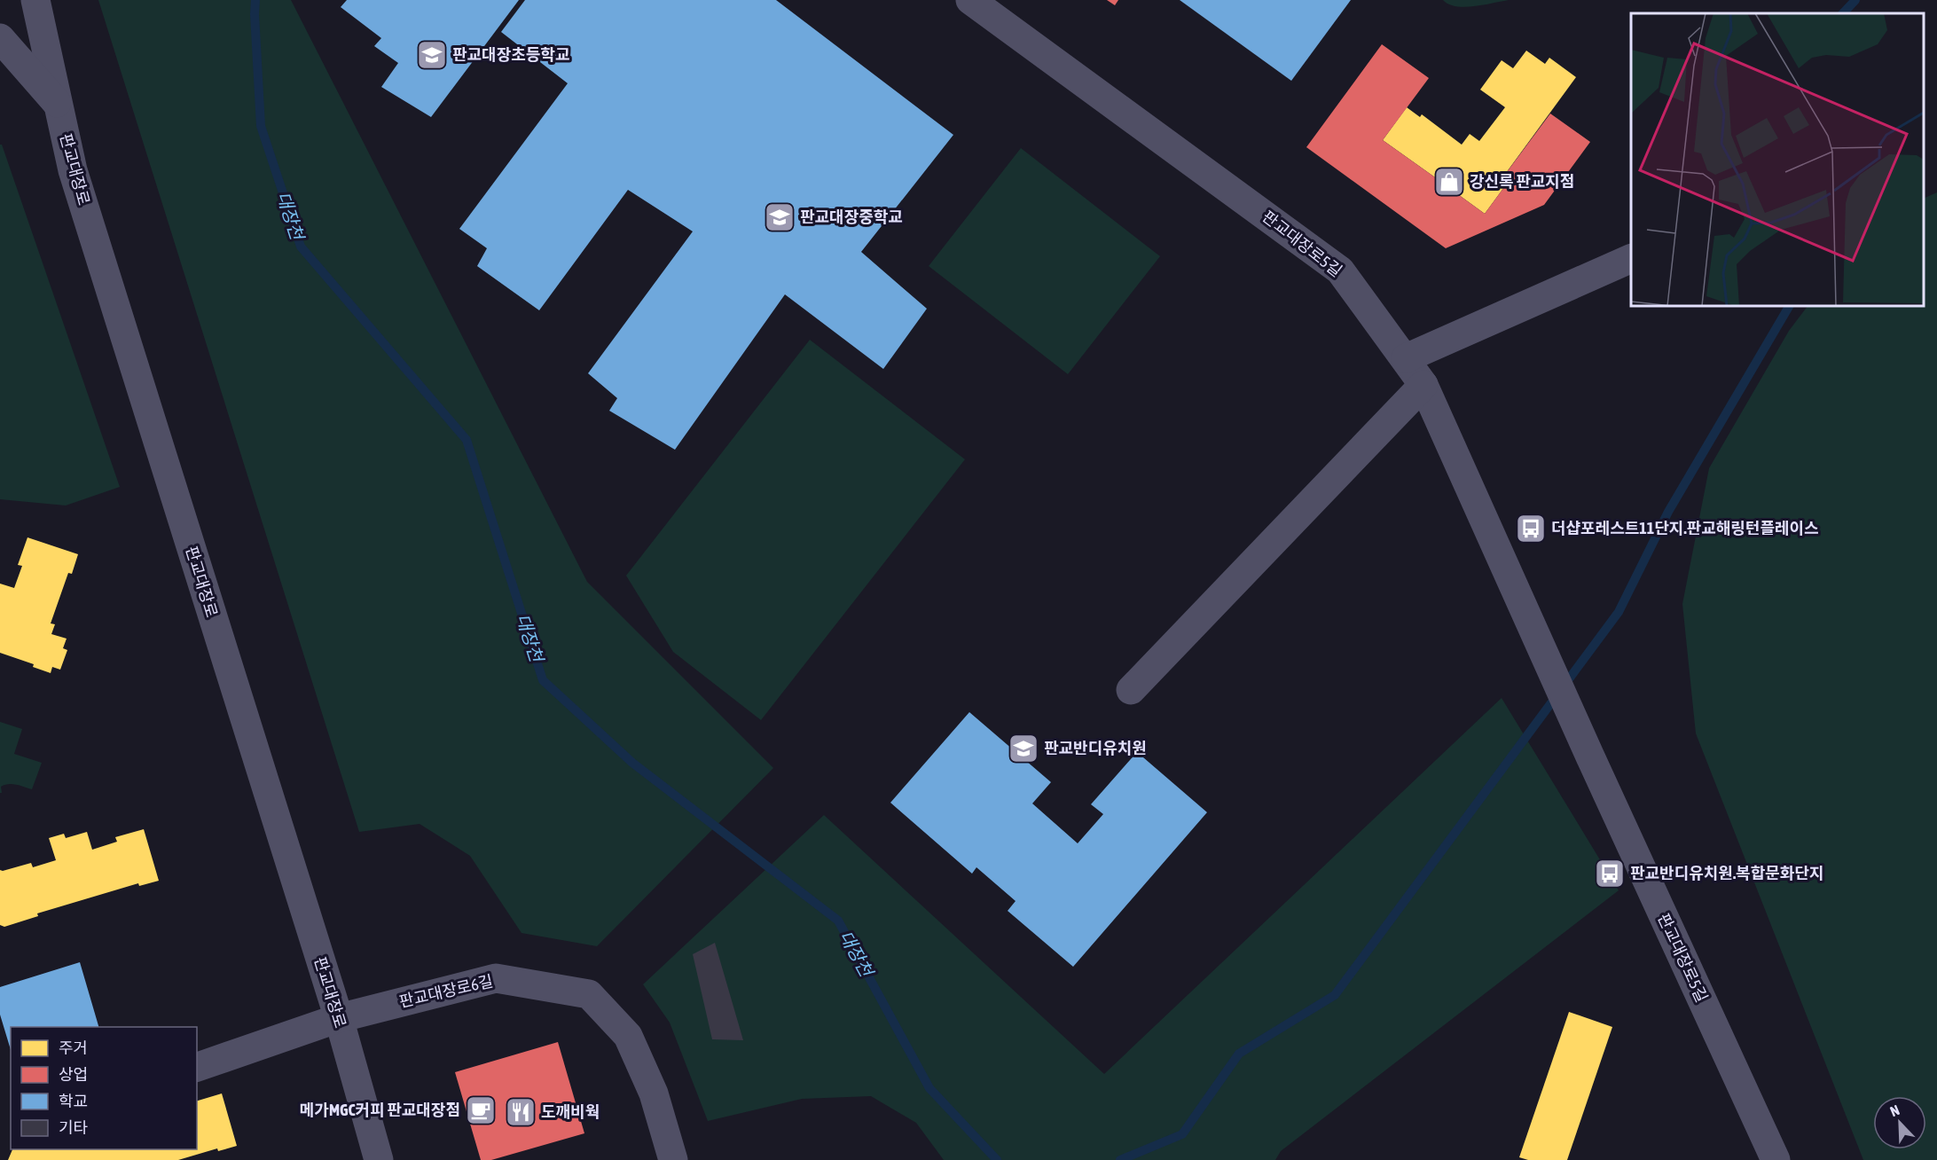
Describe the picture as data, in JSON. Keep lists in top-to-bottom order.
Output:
{
  "streets": {
    "street": ["판교대장로", "판교대장로5길", "판교대장로6길"]
  },
  "crossings": [
    ["판교대장로", "판교대장로6길"]
  ],
  "water": ["대장천"],
  "places": {
    "school or university": ["판교대장초등학교", "판교대장중학교", "판교반디유치원"],
    "shop": ["강신록 판교지점"],
    "bus stop": ["더샵포레스트11단지.판교해링턴플레이스", "판교반디유치원.복합문화단지"],
    "cafe": ["메가MGC커피 판교대장점"],
    "restaurant": ["도깨비웍"]
  },
  "legend": [
    "주거",
    "상업",
    "학교",
    "기타"
  ],
  "north": "top left"
}
